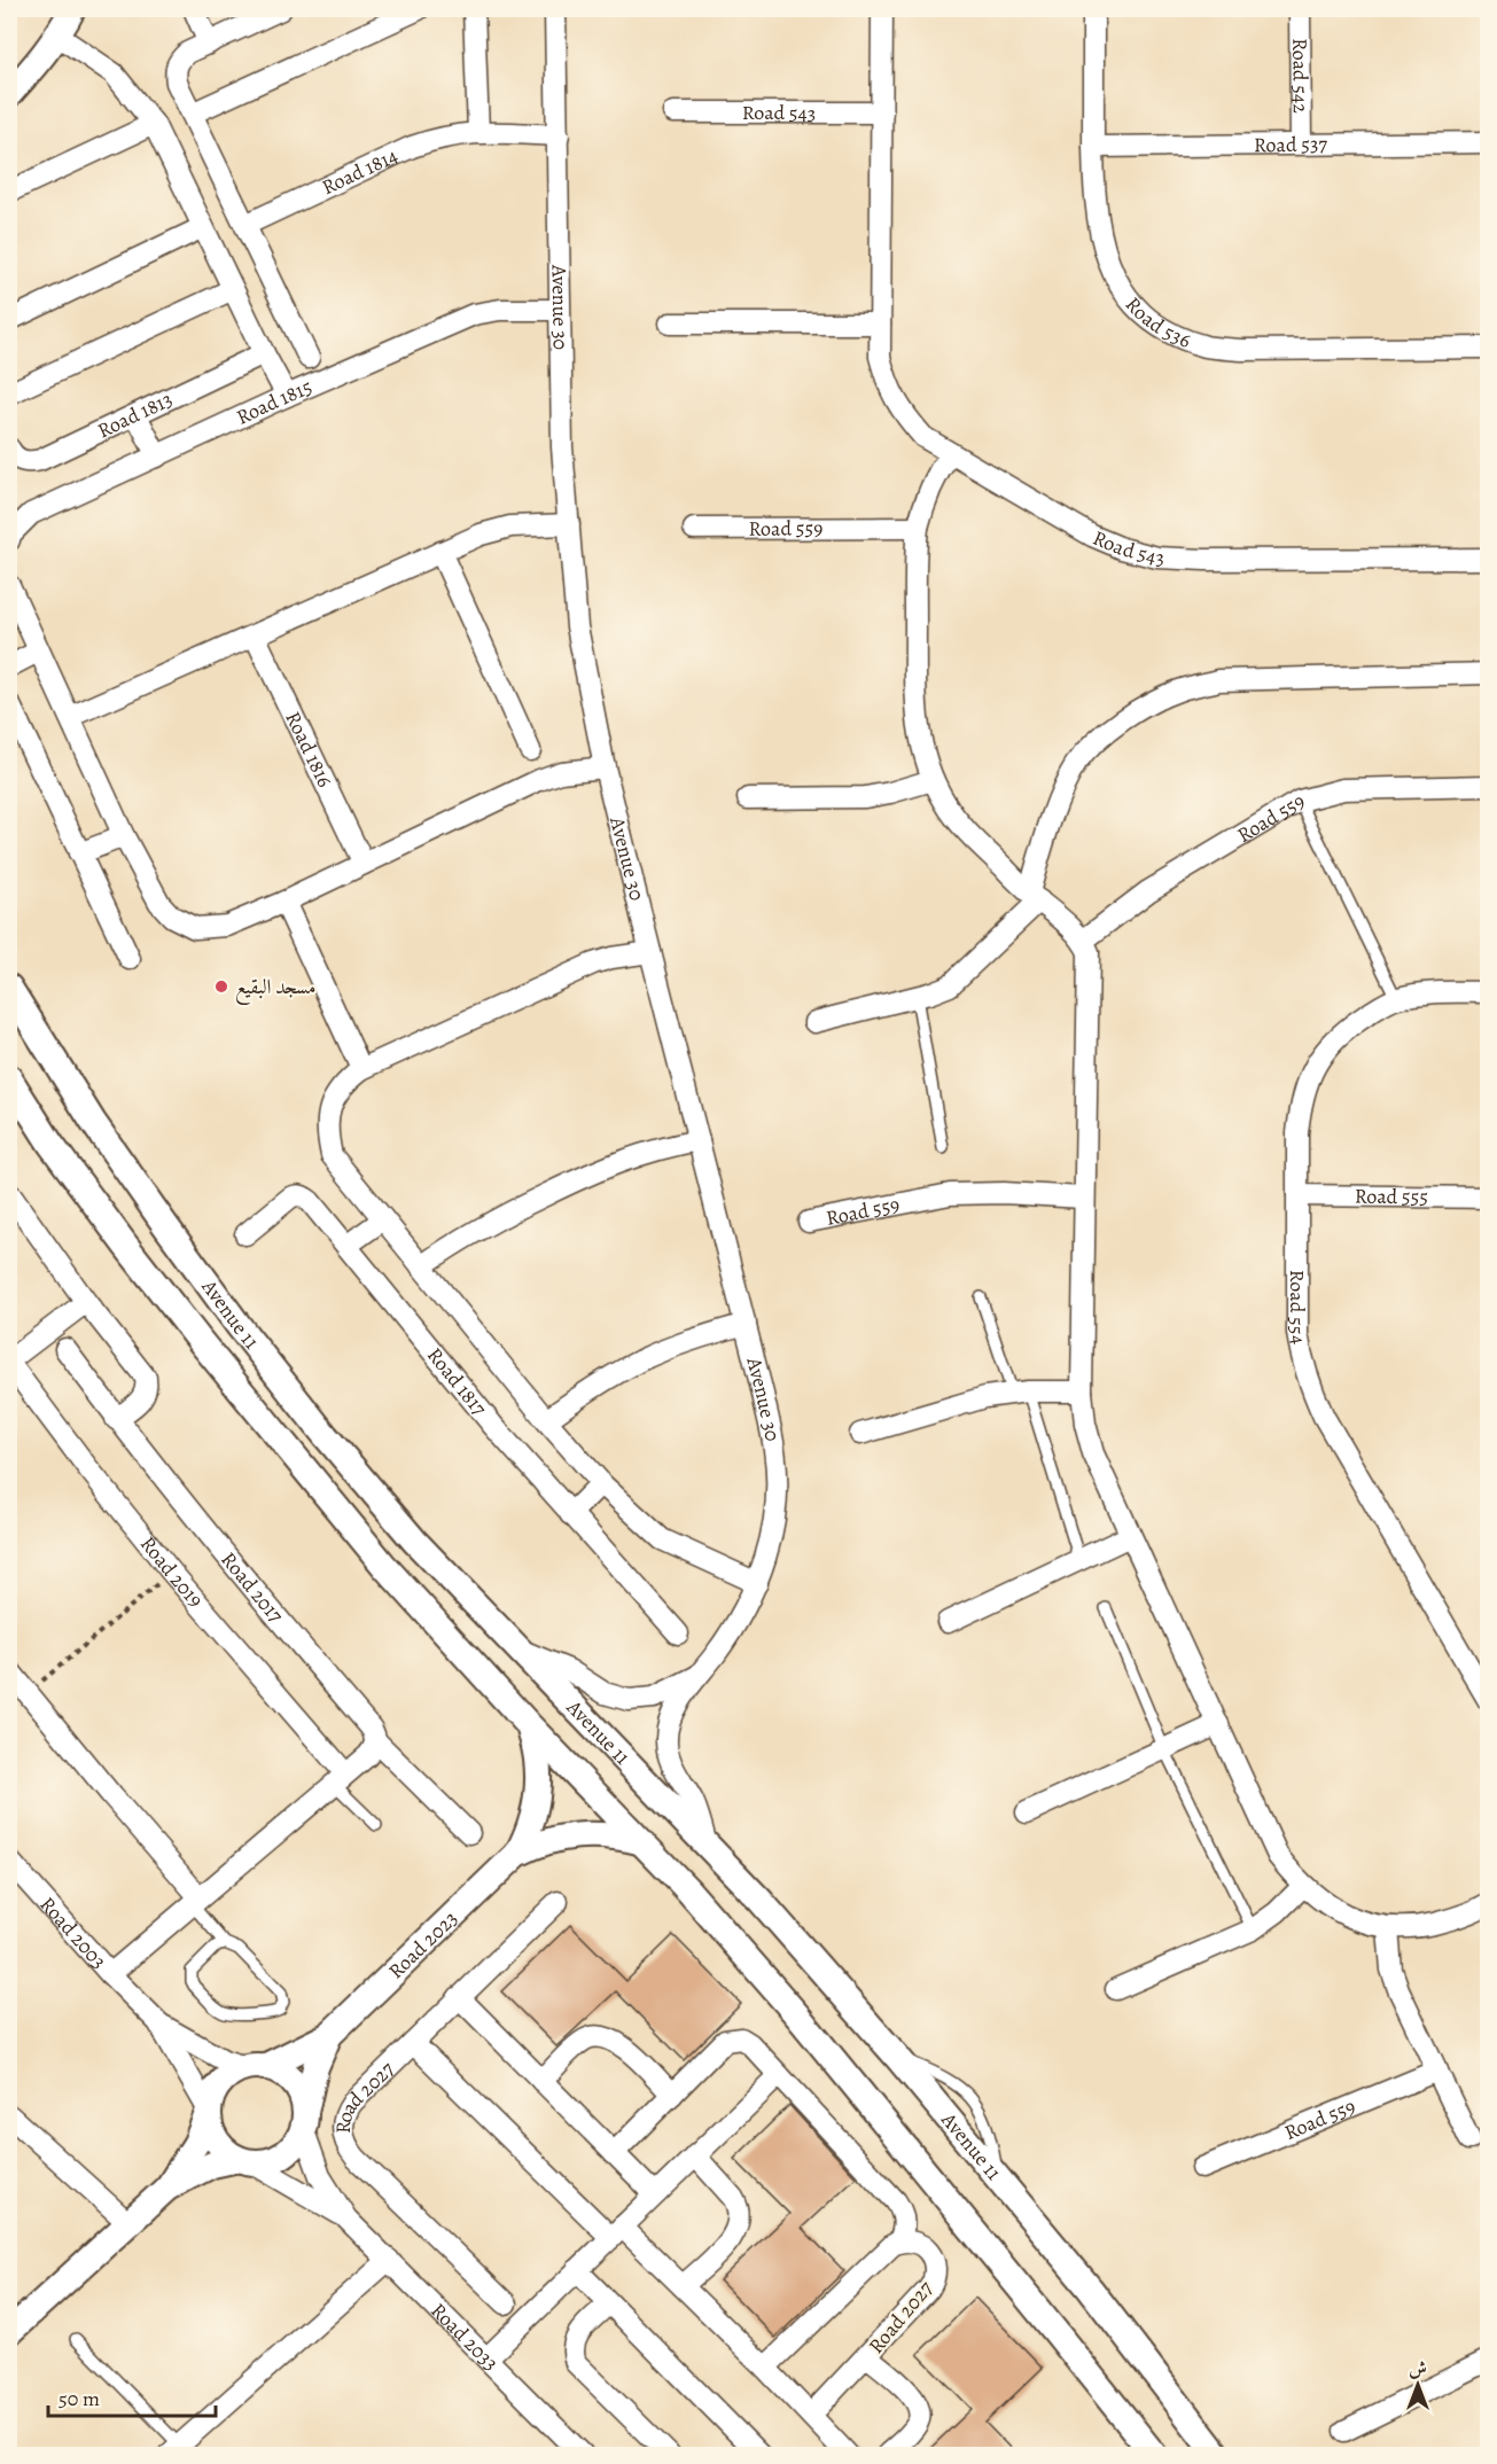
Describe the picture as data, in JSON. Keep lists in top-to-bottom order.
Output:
{
  "streets": {
    "street": [
      "Road 542",
      "Road 543",
      "Road 537",
      "Road 1814",
      "Avenue 30",
      "Road 536",
      "Road 1815",
      "Road 1813",
      "Road 559",
      "Road 1816",
      "Road 555",
      "Road 554",
      "Avenue 11",
      "Road 1817",
      "Road 2019",
      "Road 2017",
      "Road 2003",
      "Road 2023",
      "Road 2027",
      "Road 2033"
    ]
  },
  "crossings": [
    ["Road 542", "Road 537"],
    ["Road 537", "Road 536"],
    ["Road 1814", "Avenue 30"],
    ["Avenue 30", "Road 1815"],
    ["Avenue 30", "Avenue 11"],
    ["Road 555", "Road 554"],
    ["Avenue 11", "Road 2023"],
    ["Road 2023", "Road 2033"]
  ],
  "places": ["مسجد البقيع"],
  "scale_bar": "50 m",
  "north": "top"
}
